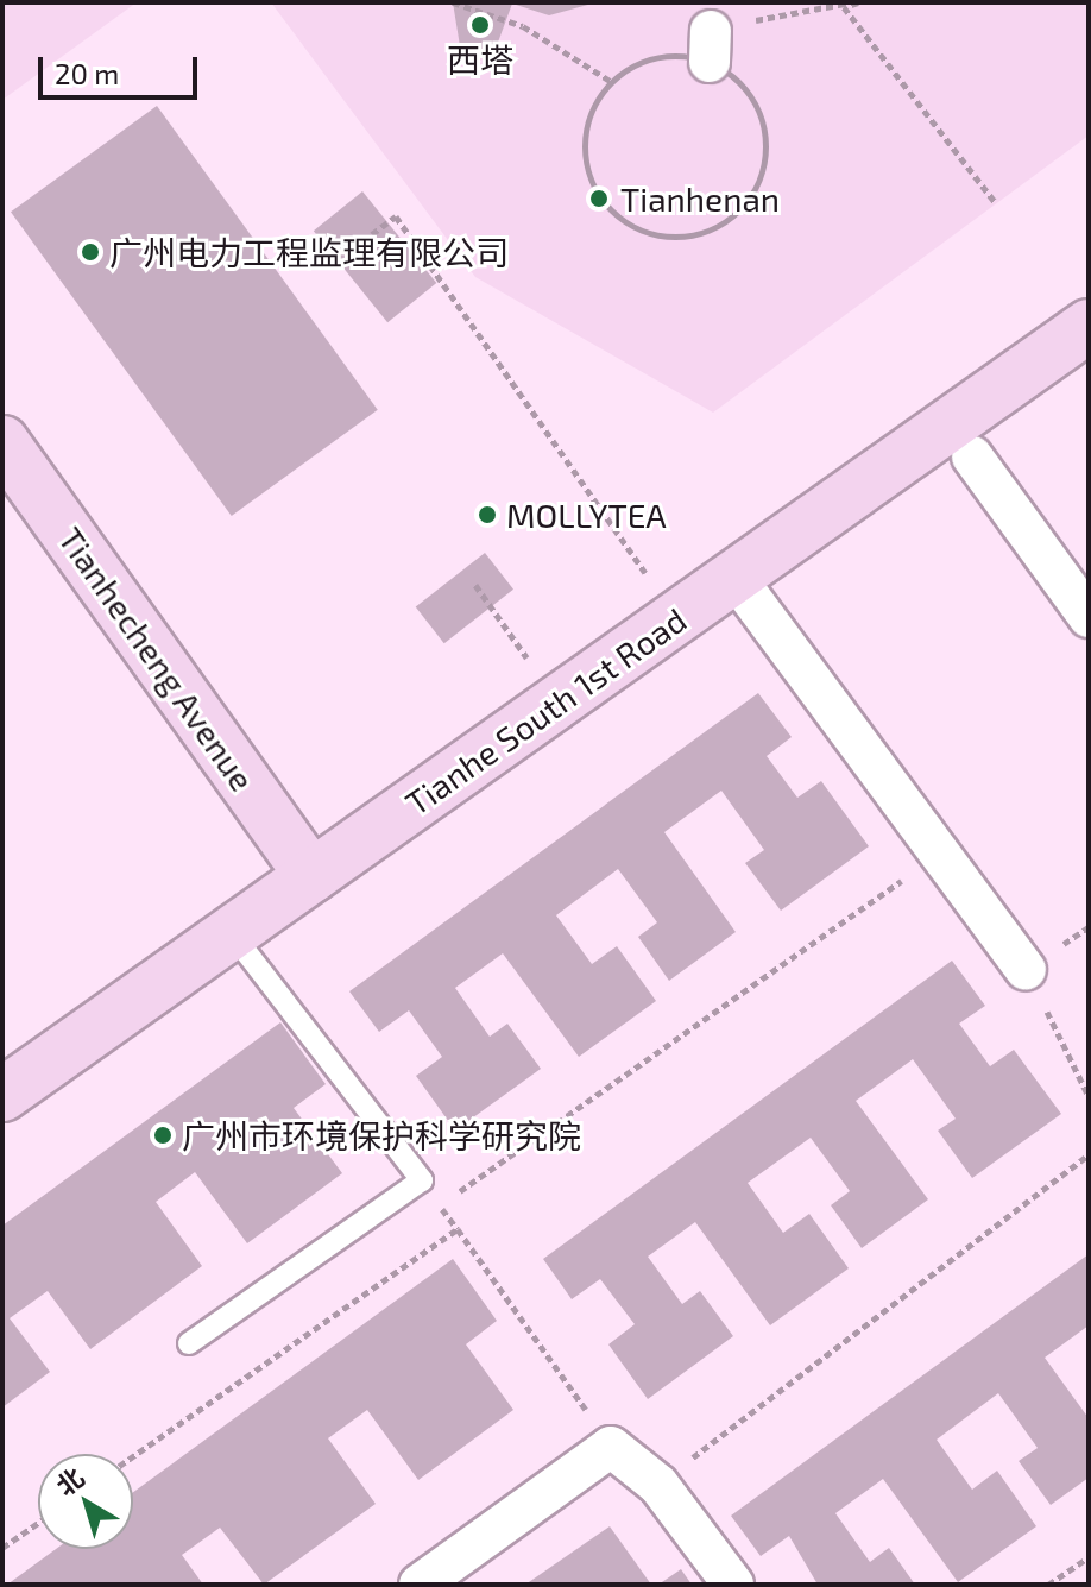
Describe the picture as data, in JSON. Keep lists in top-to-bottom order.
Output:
{
  "streets": {
    "street": ["Tianhecheng Avenue", "Tianhe South 1st Road"]
  },
  "crossings": [
    ["Tianhecheng Avenue", "Tianhe South 1st Road"]
  ],
  "places": [
    "西塔",
    "Tianhenan",
    "广州电力工程监理有限公司",
    "MOLLYTEA",
    "广州市环境保护科学研究院"
  ],
  "scale_bar": "20 m",
  "north": "top left"
}
